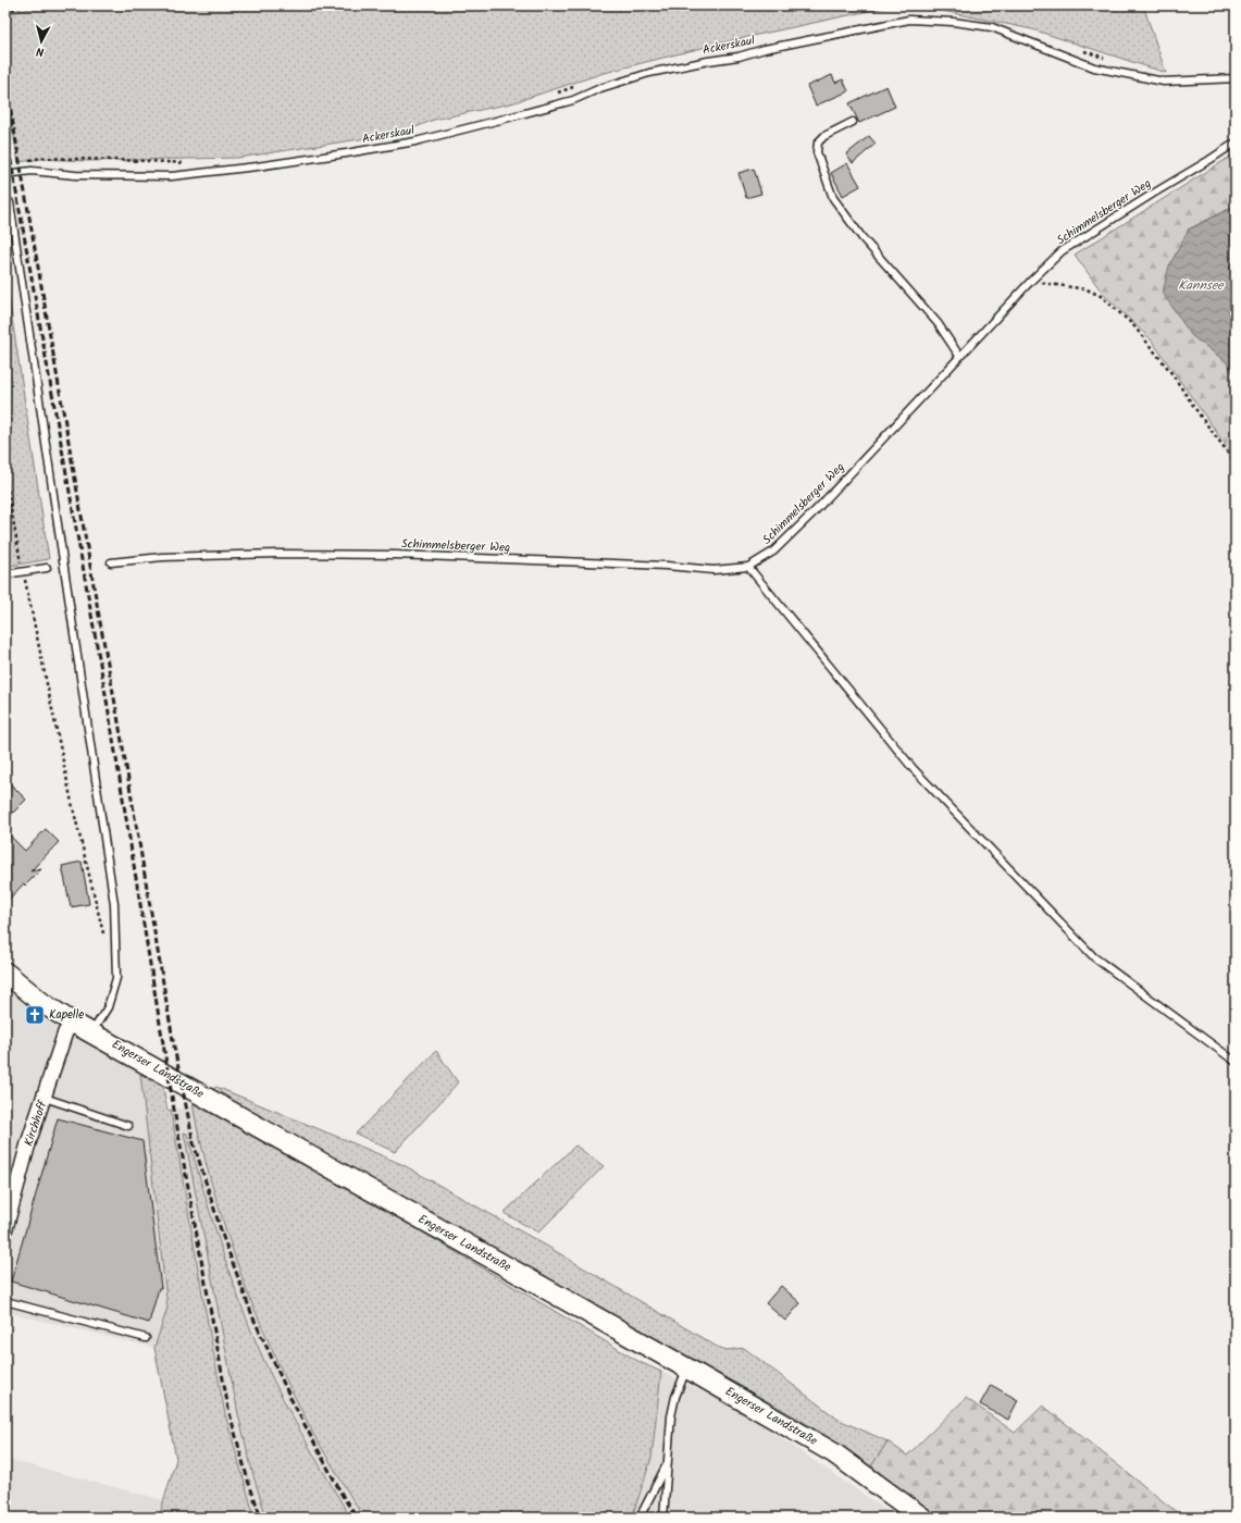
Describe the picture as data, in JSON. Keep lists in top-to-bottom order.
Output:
{
  "streets": {
    "main road": ["Engerser Landstraße"],
    "street": ["Kirchhoff"],
    "lane": ["Ackerskaul", "Schimmelsberger Weg"]
  },
  "crossings": [
    ["Engerser Landstraße", "Kirchhoff"]
  ],
  "water": ["Kannsee"],
  "places": {
    "church": ["Kapelle"]
  },
  "north": "bottom"
}
